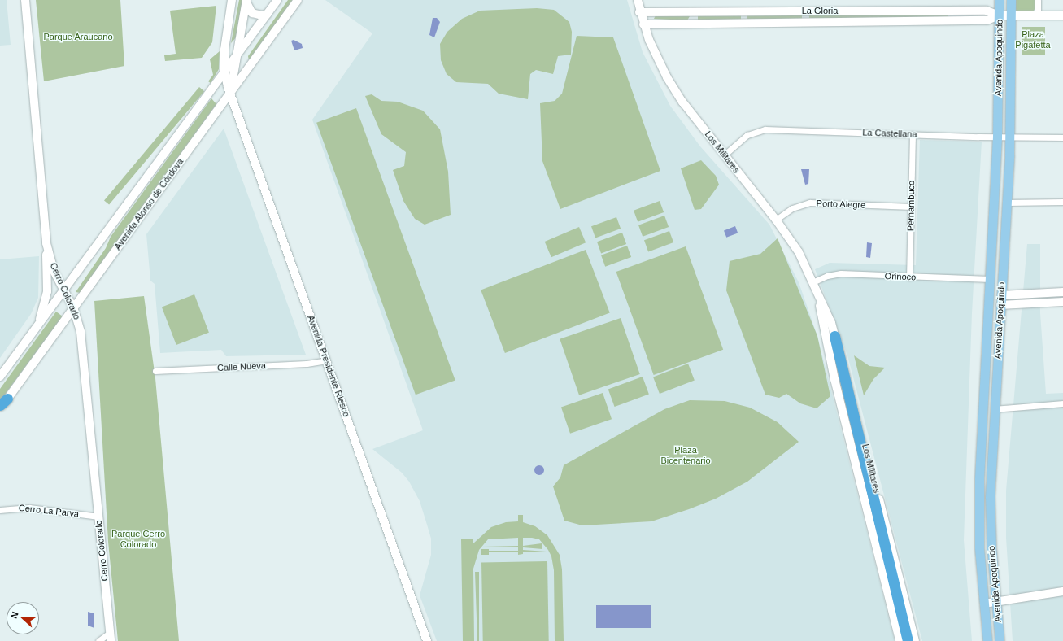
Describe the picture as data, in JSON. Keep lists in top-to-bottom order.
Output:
{
  "streets": {
    "main road": [
      "La Gloria",
      "Avenida Apoquindo",
      "Los Militares",
      "Avenida Alonso de Córdova",
      "Cerro Colorado",
      "Avenida Presidente Riesco"
    ],
    "street": [
      "La Castellana",
      "Porto Alegre",
      "Pernambuco",
      "Orinoco",
      "Calle Nueva",
      "Cerro La Parva"
    ]
  },
  "crossings": [
    ["La Gloria", "Avenida Apoquindo"],
    ["La Gloria", "Los Militares"],
    ["Avenida Apoquindo", "La Castellana"],
    ["Avenida Apoquindo", "Orinoco"],
    ["La Castellana", "Los Militares"],
    ["La Castellana", "Pernambuco"],
    ["Los Militares", "Porto Alegre"],
    ["Los Militares", "Orinoco"],
    ["Avenida Alonso de Córdova", "Cerro Colorado"],
    ["Avenida Alonso de Córdova", "Avenida Presidente Riesco"],
    ["Porto Alegre", "Pernambuco"],
    ["Pernambuco", "Orinoco"],
    ["Cerro Colorado", "Cerro La Parva"],
    ["Avenida Presidente Riesco", "Calle Nueva"]
  ],
  "parks": [
    "Plaza Pigafetta",
    "Parque Araucano",
    "Plaza Bicentenario",
    "Parque Cerro Colorado"
  ],
  "north": "left"
}
